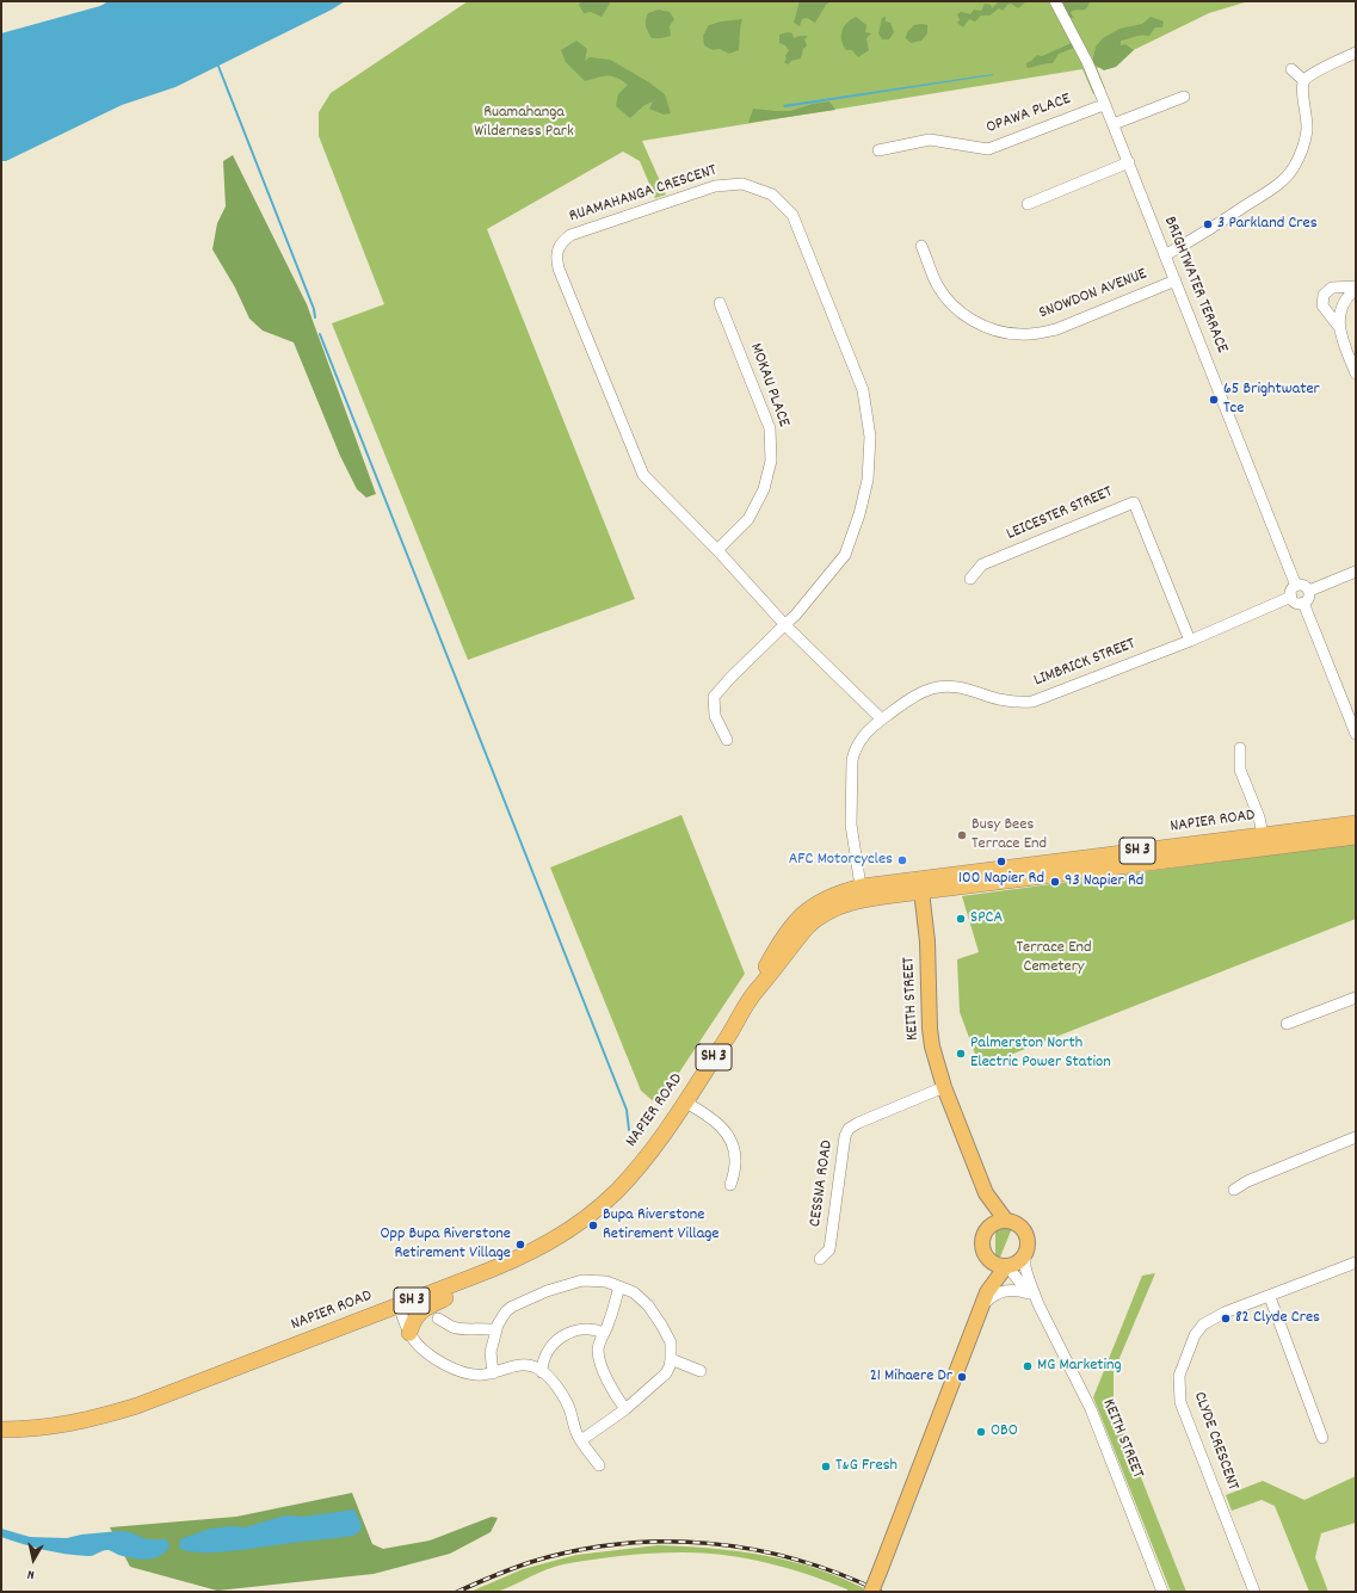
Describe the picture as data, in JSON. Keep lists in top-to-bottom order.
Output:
{
  "streets": {
    "highway": ["NAPIER ROAD", "SH 3"],
    "main road": ["KEITH STREET"],
    "street": [
      "OPAWA PLACE",
      "RUAMAHANGA CRESCENT",
      "BRIGHTWATER TERRACE",
      "SNOWDON AVENUE",
      "MOKAU PLACE",
      "LEICESTER STREET",
      "LIMBRICK STREET",
      "CESSNA ROAD",
      "CLYDE CRESCENT"
    ]
  },
  "crossings": [
    ["OPAWA PLACE", "BRIGHTWATER TERRACE"],
    ["RUAMAHANGA CRESCENT", "MOKAU PLACE"],
    ["RUAMAHANGA CRESCENT", "LIMBRICK STREET"],
    ["BRIGHTWATER TERRACE", "SNOWDON AVENUE"],
    ["BRIGHTWATER TERRACE", "LIMBRICK STREET"],
    ["LEICESTER STREET", "LIMBRICK STREET"],
    ["LIMBRICK STREET", "NAPIER ROAD"],
    ["NAPIER ROAD", "KEITH STREET"],
    ["KEITH STREET", "CESSNA ROAD"]
  ],
  "parks": ["Ruamahanga Wilderness Park", "Terrace End Cemetery"],
  "places": [
    "3 Parkland Cres",
    "65 Brightwater Tce",
    "Busy Bees Terrace End",
    "AFC Motorcycles",
    "100 Napier Rd",
    "93 Napier Rd",
    "SPCA",
    "Palmerston North Electric Power Station",
    "Bupa Riverstone Retirement Village",
    "Opp Bupa Riverstone Retirement Village",
    "82 Clyde Cres",
    "MG Marketing",
    "21 Mihaere Dr",
    "OBO",
    "T&G Fresh"
  ],
  "north": "bottom"
}
